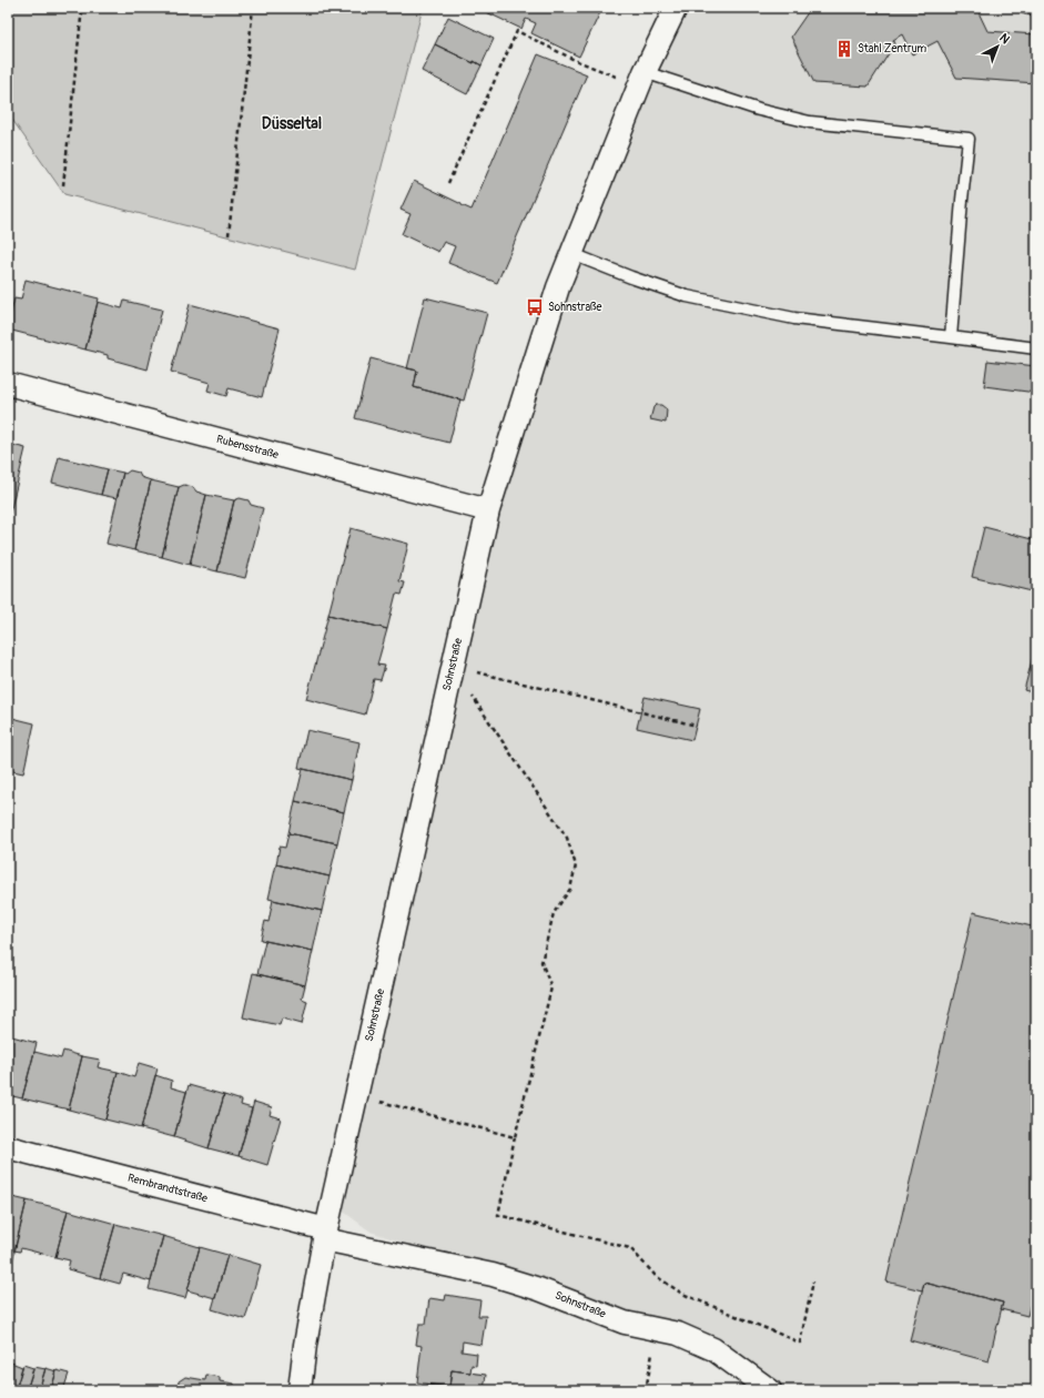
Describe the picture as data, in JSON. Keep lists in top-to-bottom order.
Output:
{
  "streets": {
    "street": ["Rubensstraße", "Sohnstraße", "Rembrandtstraße"]
  },
  "crossings": [
    ["Rubensstraße", "Sohnstraße"],
    ["Sohnstraße", "Rembrandtstraße"]
  ],
  "districts": ["Düsseltal"],
  "places": {
    "building": ["Stahl Zentrum"],
    "bus stop": ["Sohnstraße"]
  },
  "north": "top right"
}
